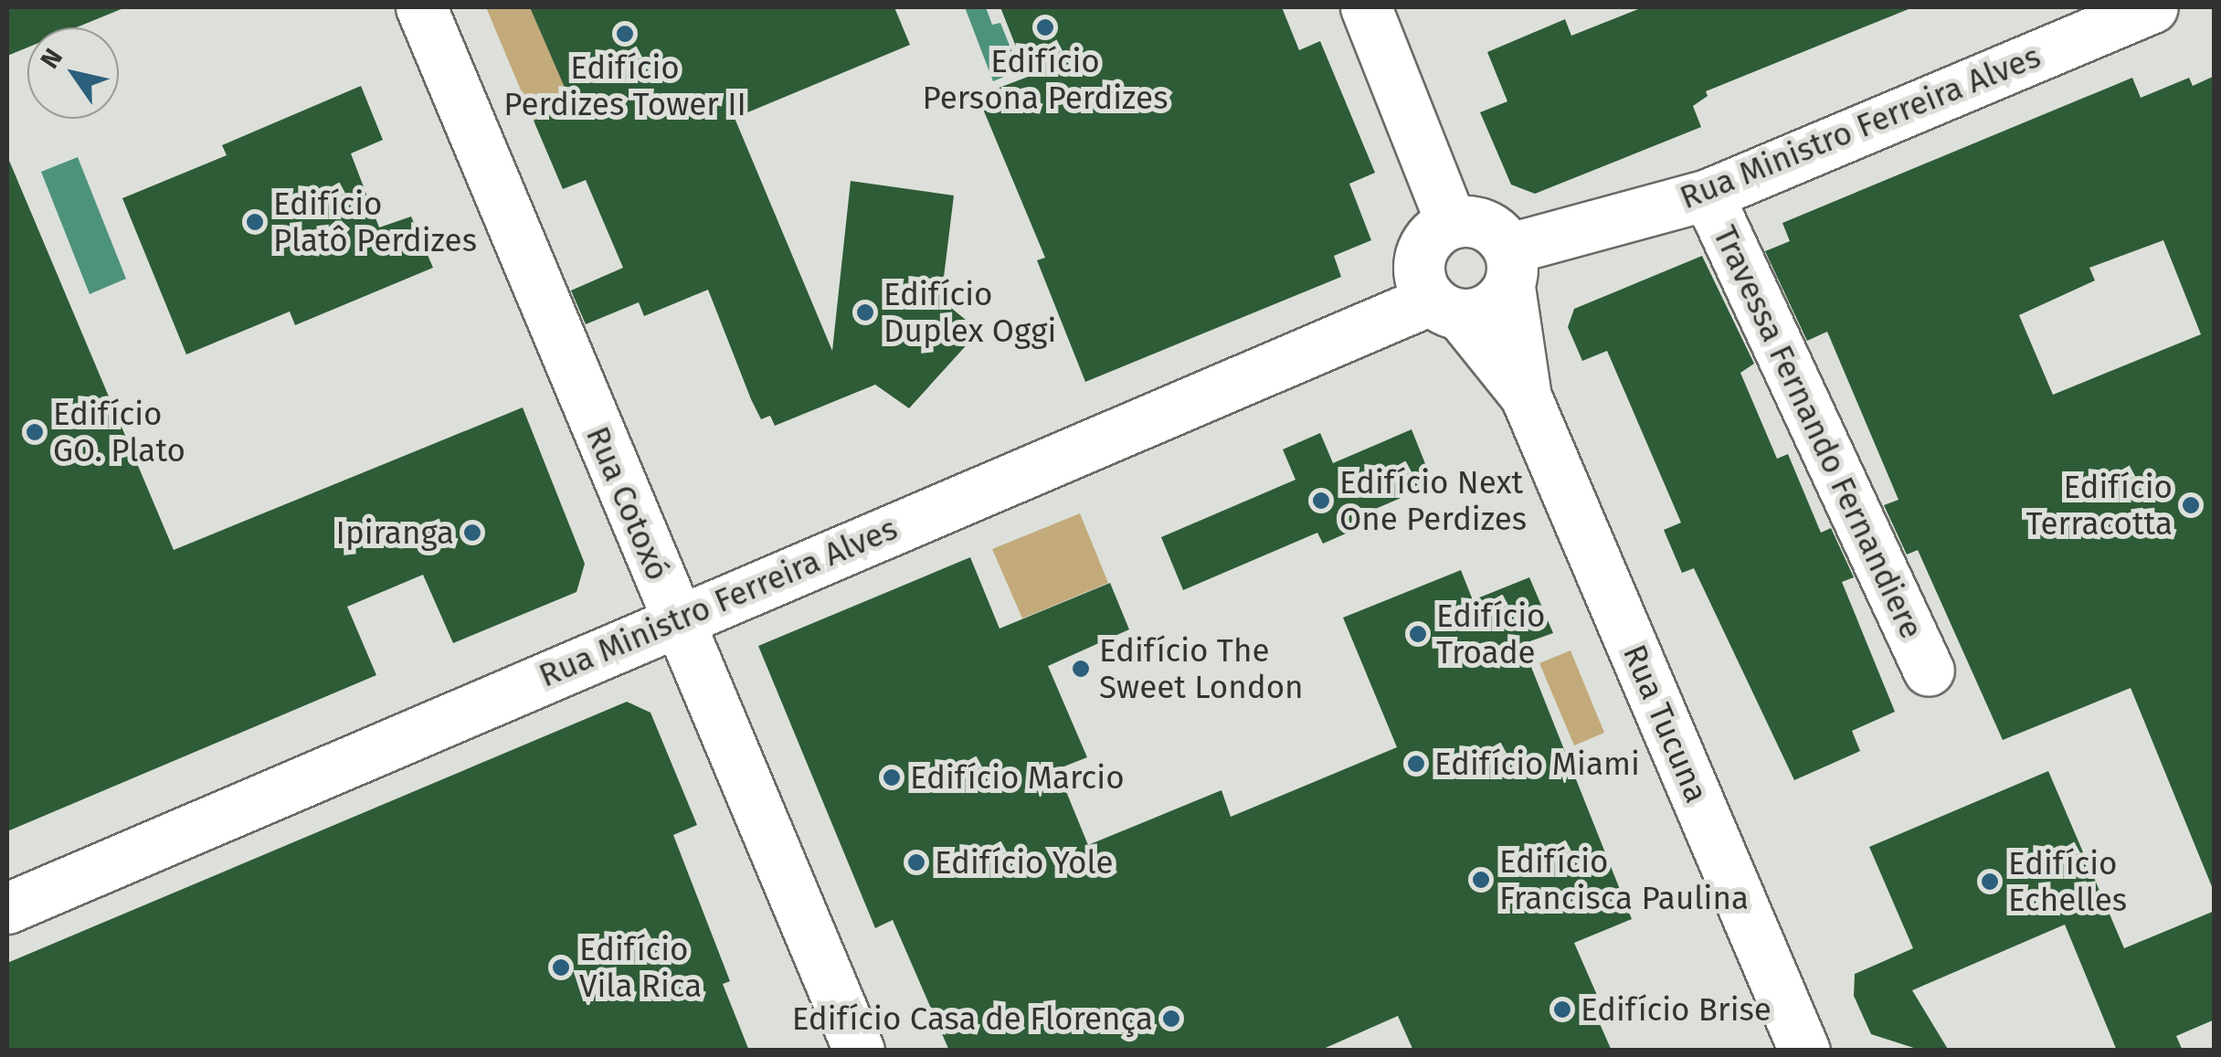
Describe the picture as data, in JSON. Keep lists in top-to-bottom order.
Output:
{
  "streets": {
    "street": [
      "Rua Ministro Ferreira Alves",
      "Travessa Fernando Fernandiere",
      "Rua Cotoxó",
      "Rua Tucuna"
    ]
  },
  "crossings": [
    ["Rua Ministro Ferreira Alves", "Travessa Fernando Fernandiere"],
    ["Rua Ministro Ferreira Alves", "Rua Cotoxó"],
    ["Rua Ministro Ferreira Alves", "Rua Tucuna"]
  ],
  "places": [
    "Edifício Persona Perdizes",
    "Edifício Perdizes Tower II",
    "Edifício Platô Perdizes",
    "Edifício Duplex Oggi",
    "Edifício GO. Plato",
    "Edifício Next One Perdizes",
    "Edifício Terracotta",
    "Ipiranga",
    "Edifício Troade",
    "Edifício The Sweet London",
    "Edifício Miami",
    "Edifício Marcio",
    "Edifício Yole",
    "Edifício Francisca Paulina",
    "Edifício Echelles",
    "Edifício Vila Rica",
    "Edifício Brise",
    "Edifício Casa de Florença"
  ],
  "north": "top left"
}
